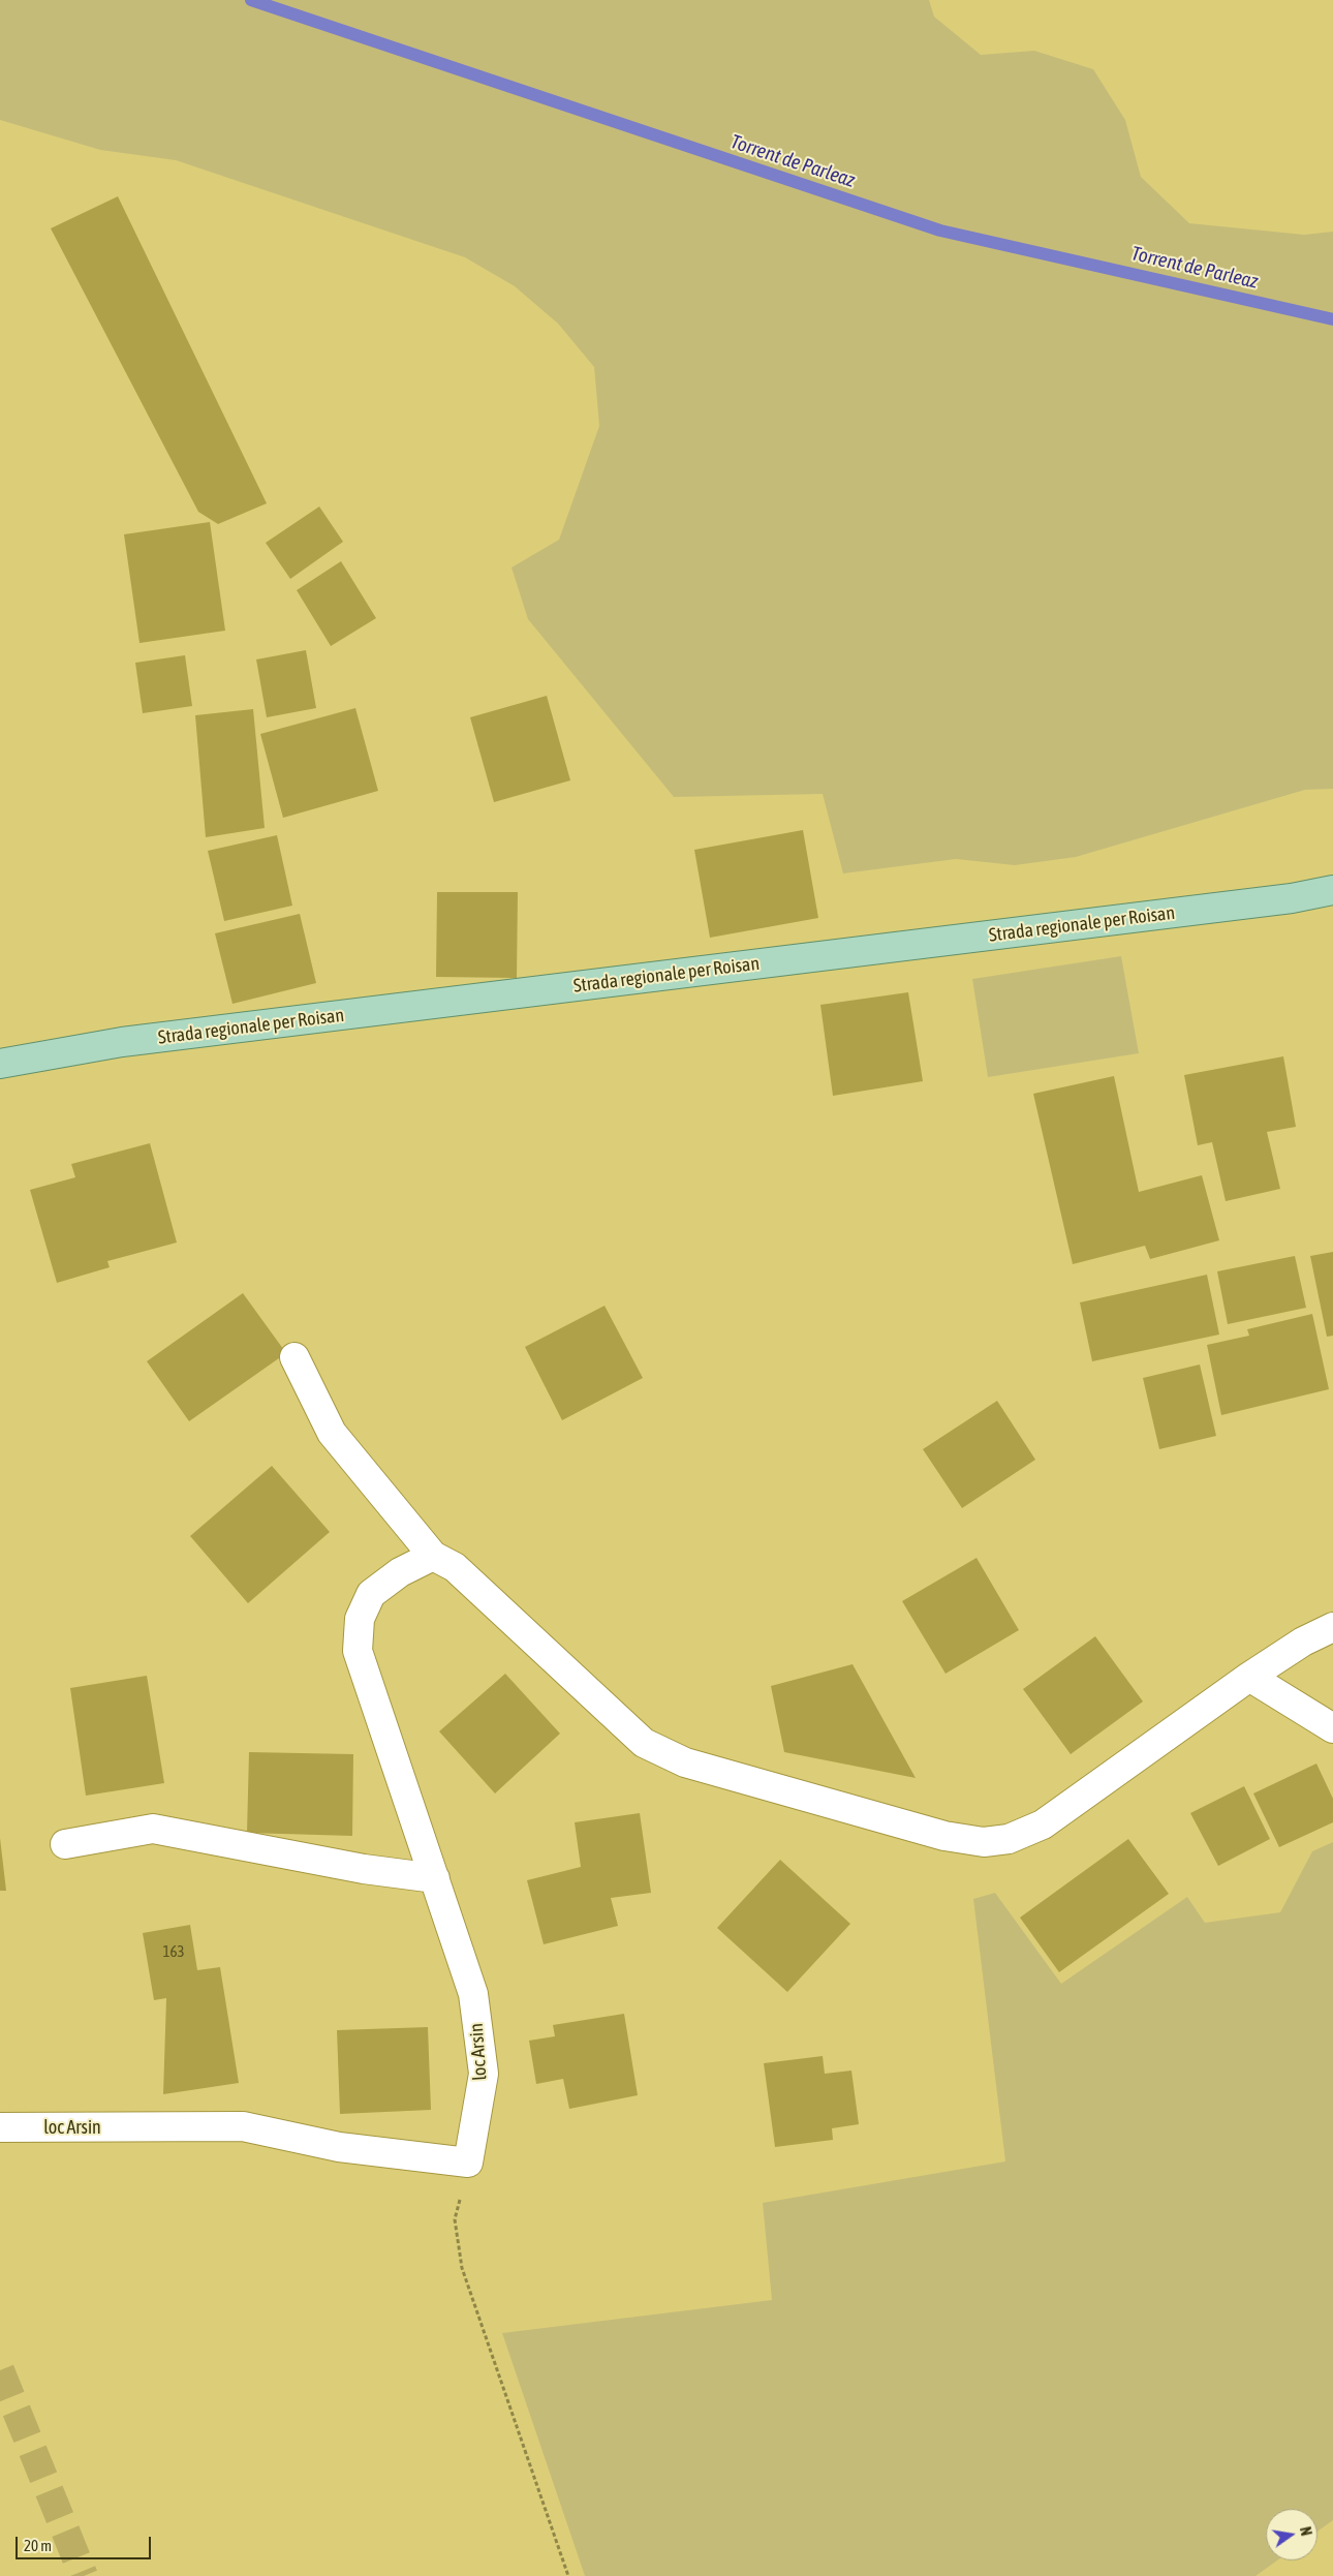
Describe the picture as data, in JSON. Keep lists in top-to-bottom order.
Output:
{
  "streets": {
    "main road": ["Strada regionale per Roisan"],
    "street": ["loc Arsin"]
  },
  "water": ["Torrent de Parleaz"],
  "house_numbers": ["163"],
  "scale_bar": "20 m",
  "north": "right"
}
